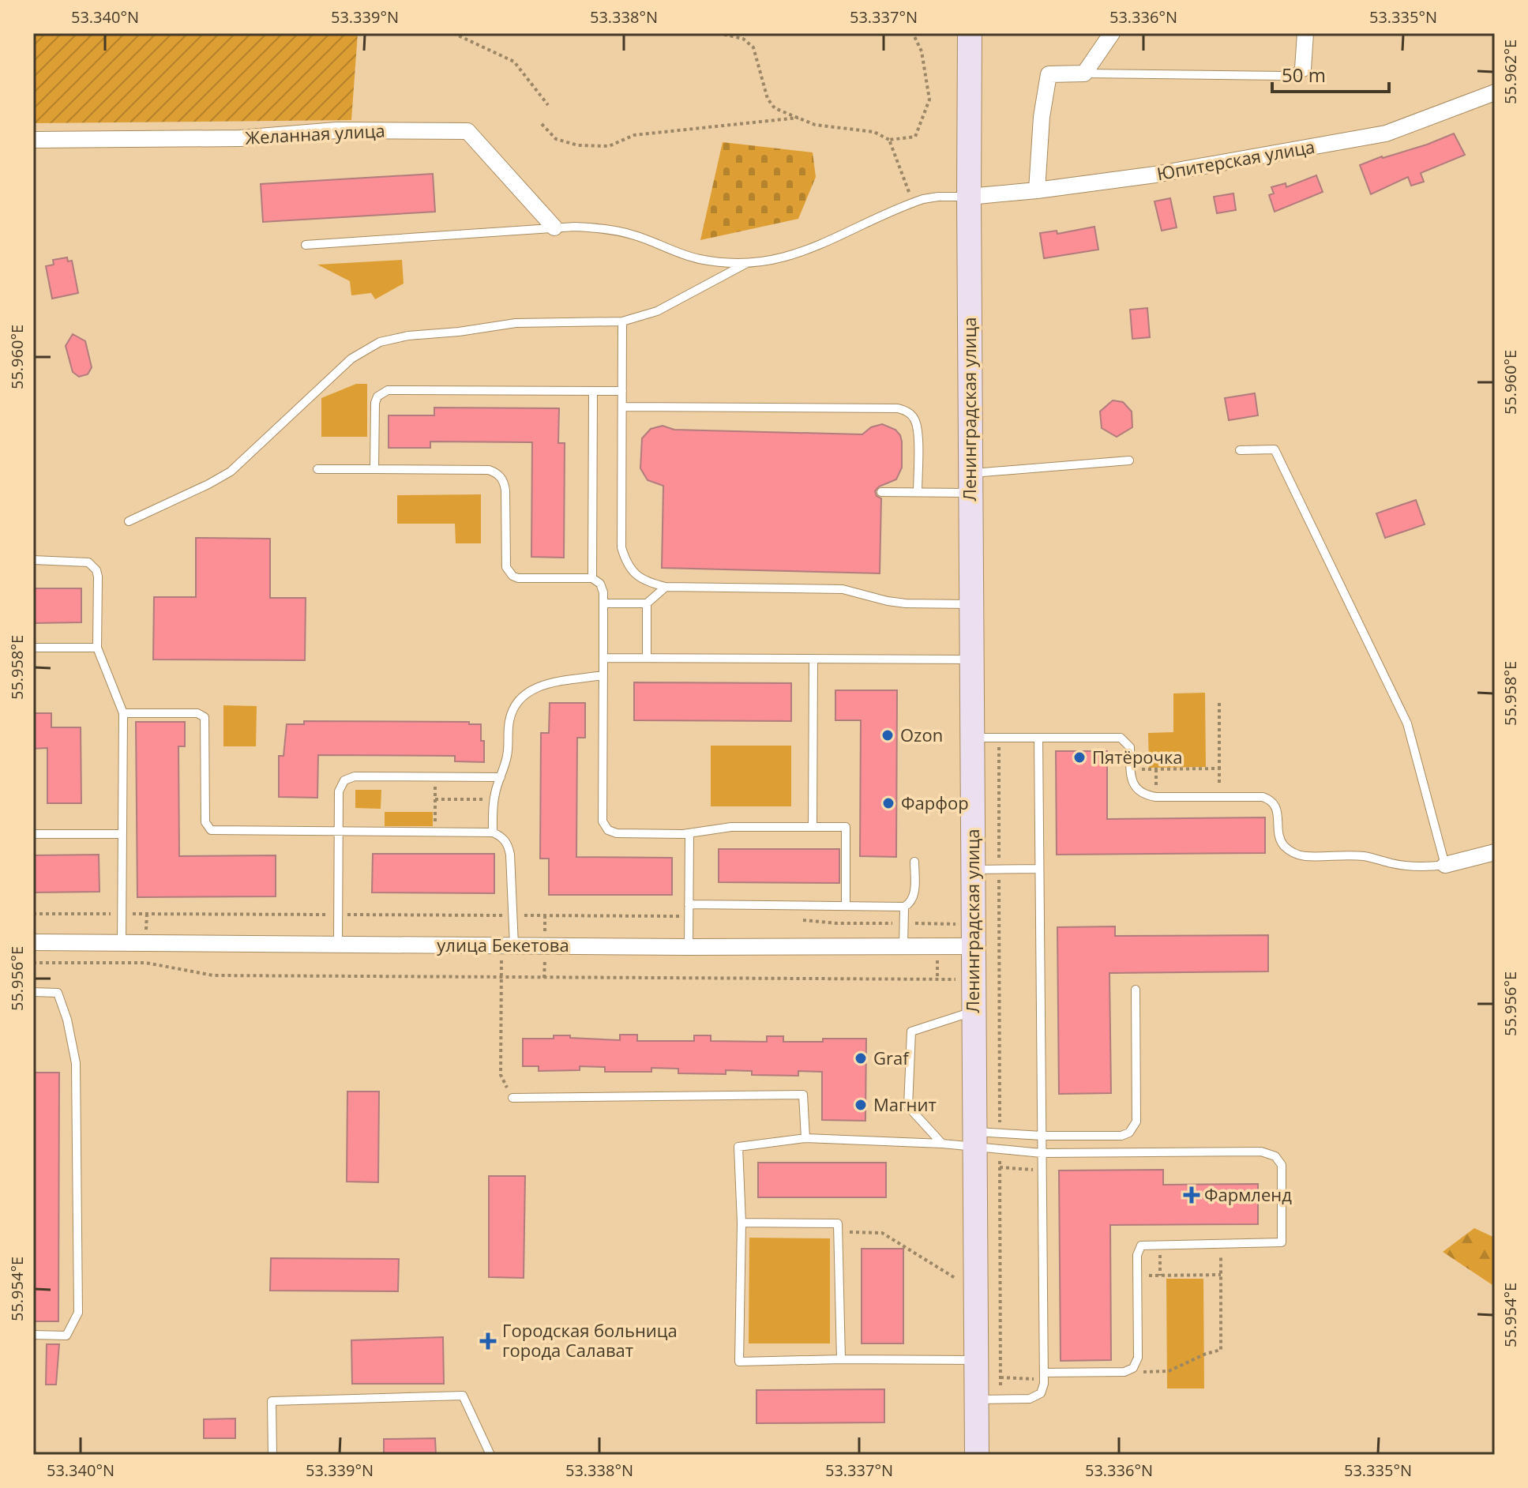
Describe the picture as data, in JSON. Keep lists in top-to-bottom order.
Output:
{
  "streets": {
    "street": [
      "Желанная улица",
      "Юпитерская улица",
      "Ленинградская улица",
      "улица Бекетова"
    ]
  },
  "crossings": [
    ["Юпитерская улица", "Ленинградская улица"],
    ["Ленинградская улица", "улица Бекетова"]
  ],
  "places": {
    "other": [
      "Ozon",
      "Пятёрочка",
      "Фарфор",
      "Graf",
      "Магнит"
    ],
    "health": ["Фармленд", "Городская больница города Салават"]
  },
  "scale_bar": "50 m",
  "coordinates": [
    "53.340°N",
    "53.339°N",
    "53.338°N",
    "53.337°N",
    "53.336°N",
    "53.335°N",
    "55.962°E",
    "55.960°E",
    "55.958°E",
    "55.956°E",
    "55.954°E"
  ]
}
